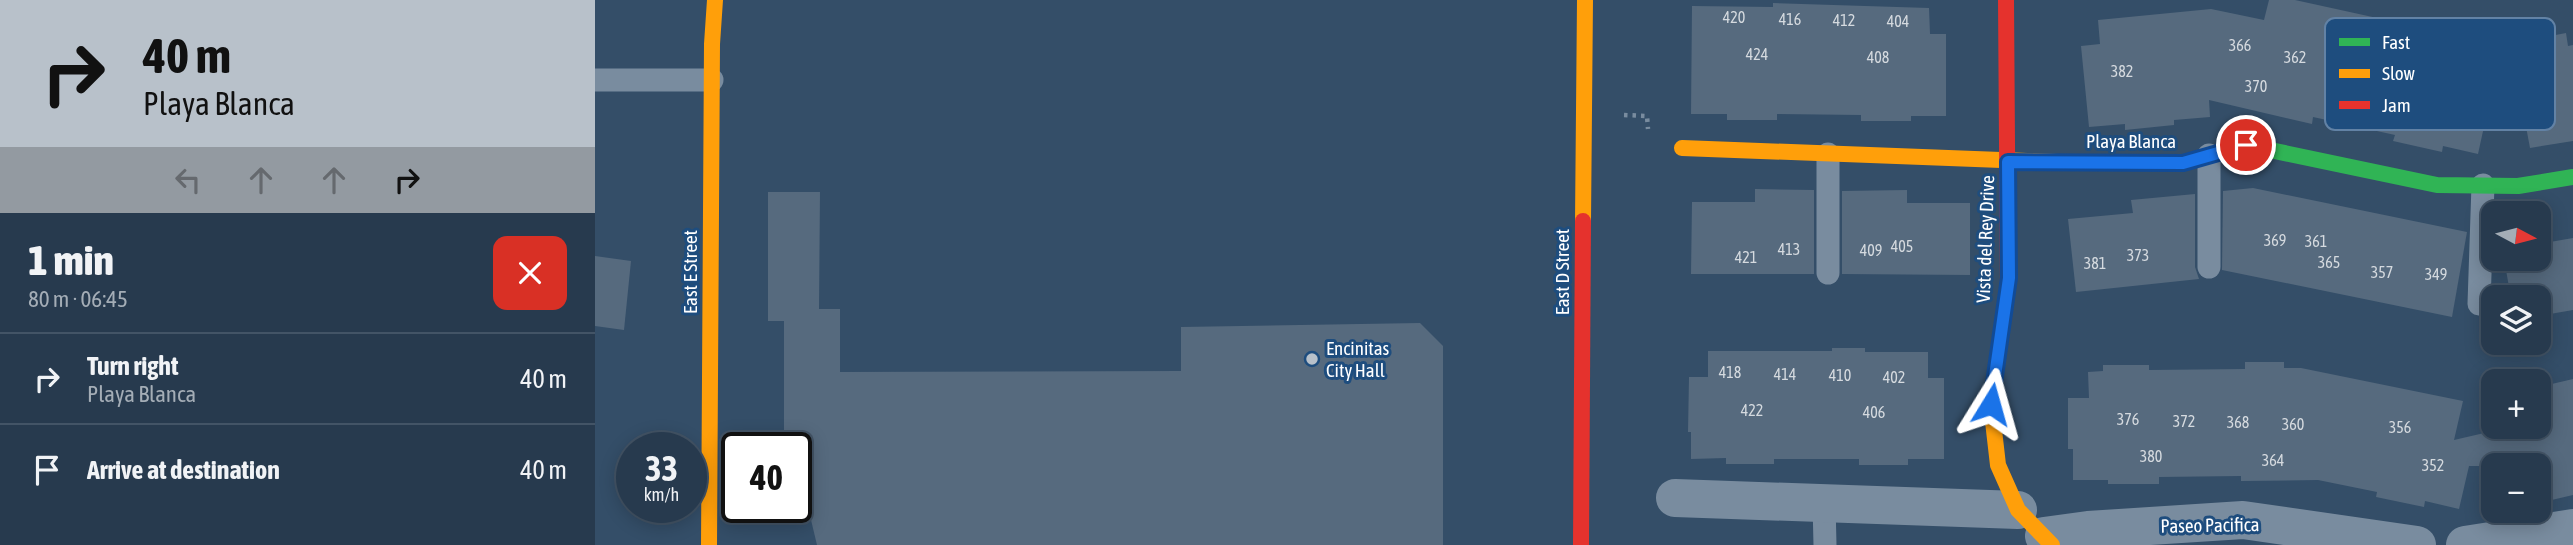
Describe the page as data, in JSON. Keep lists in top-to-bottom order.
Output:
{
  "streets": {
    "street": [
      "Playa Blanca",
      "Vista del Rey Drive",
      "East E Street",
      "East D Street",
      "Paseo Pacifica"
    ]
  },
  "crossings": [
    ["Playa Blanca", "Vista del Rey Drive"],
    ["Vista del Rey Drive", "Paseo Pacifica"]
  ],
  "places": ["Encinitas City Hall"],
  "house_numbers": [
    "420",
    "416",
    "412",
    "404",
    "366",
    "424",
    "408",
    "362",
    "382",
    "370",
    "369",
    "361",
    "405",
    "413",
    "409",
    "373",
    "421",
    "365",
    "381",
    "357",
    "349",
    "418",
    "414",
    "410",
    "402",
    "422",
    "406",
    "376",
    "372",
    "368",
    "360",
    "356",
    "380",
    "364",
    "352"
  ],
  "legend": ["Fast", "Slow", "Jam"],
  "north": "right",
  "page": {
    "turn": ["40 m", "Playa Blanca"],
    "map_buttons": ["+", "−"],
    "heading": ["1 min", "80 m · 06:45"],
    "list": [
      {
        "name": "Turn right",
        "note": "Playa Blanca",
        "value": "40 m"
      },
      {
        "name": "Arrive at destination",
        "value": "40 m"
      }
    ],
    "speed": "33 km/h",
    "limit": "40"
  }
}
